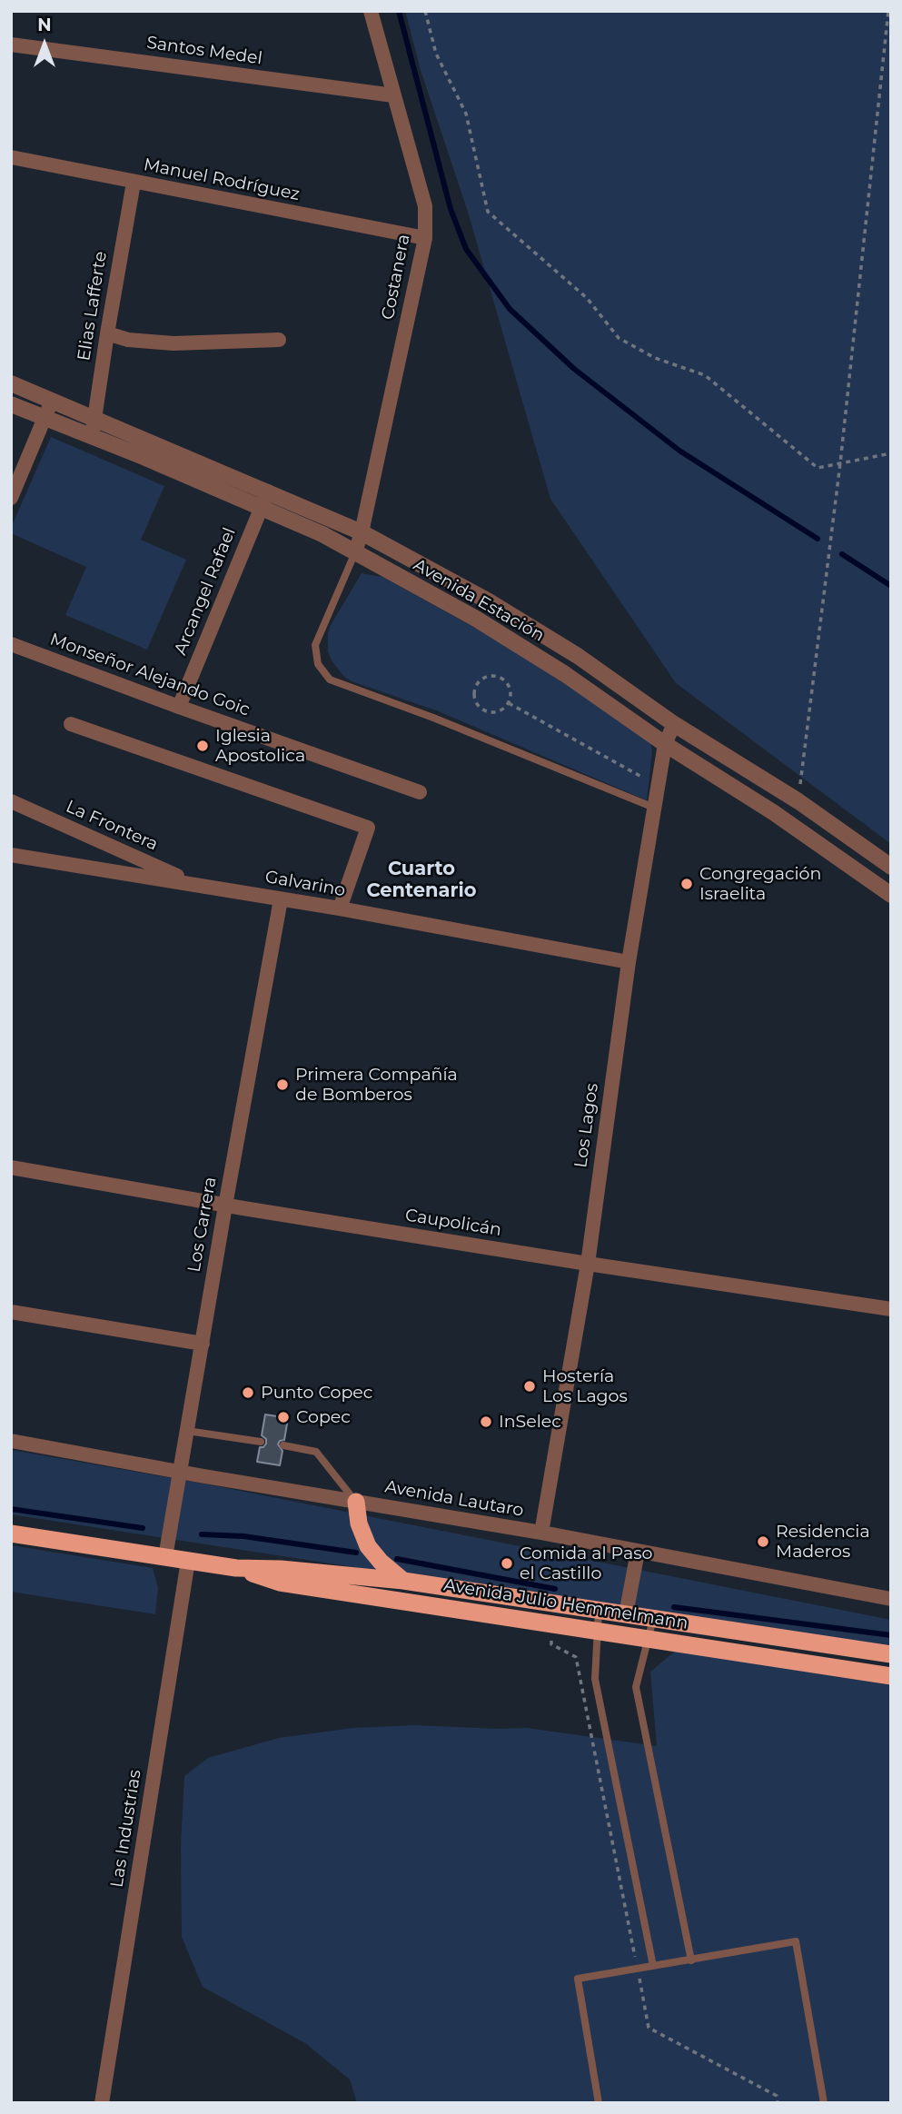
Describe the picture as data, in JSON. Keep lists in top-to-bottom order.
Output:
{
  "streets": {
    "highway": ["Avenida Julio Hemmelmann"],
    "street": [
      "Santos Medel",
      "Manuel Rodríguez",
      "Costanera",
      "Elias Lafferte",
      "Arcangel Rafael",
      "Avenida Estación",
      "Monseñor Alejando Goic",
      "La Frontera",
      "Galvarino",
      "Los Lagos",
      "Caupolicán",
      "Los Carrera",
      "Avenida Lautaro",
      "Las Industrias"
    ]
  },
  "crossings": [
    ["Santos Medel", "Costanera"],
    ["Manuel Rodríguez", "Costanera"],
    ["Manuel Rodríguez", "Elias Lafferte"],
    ["Costanera", "Avenida Estación"],
    ["Elias Lafferte", "Avenida Estación"],
    ["Arcangel Rafael", "Avenida Estación"],
    ["Arcangel Rafael", "Monseñor Alejando Goic"],
    ["Avenida Estación", "Los Lagos"],
    ["La Frontera", "Galvarino"],
    ["Galvarino", "Los Lagos"],
    ["Galvarino", "Los Carrera"],
    ["Los Lagos", "Caupolicán"],
    ["Los Lagos", "Avenida Lautaro"],
    ["Caupolicán", "Los Carrera"],
    ["Los Carrera", "Avenida Lautaro"],
    ["Los Carrera", "Avenida Julio Hemmelmann"],
    ["Avenida Julio Hemmelmann", "Las Industrias"]
  ],
  "districts": ["Cuarto Centenario"],
  "places": [
    "Iglesia Apostolica",
    "Congregación Israelita",
    "Primera Compañía de Bomberos",
    "Hostería Los Lagos",
    "Punto Copec",
    "Copec",
    "InSelec",
    "Residencia Maderos",
    "Comida al Paso el Castillo"
  ],
  "north": "top"
}
